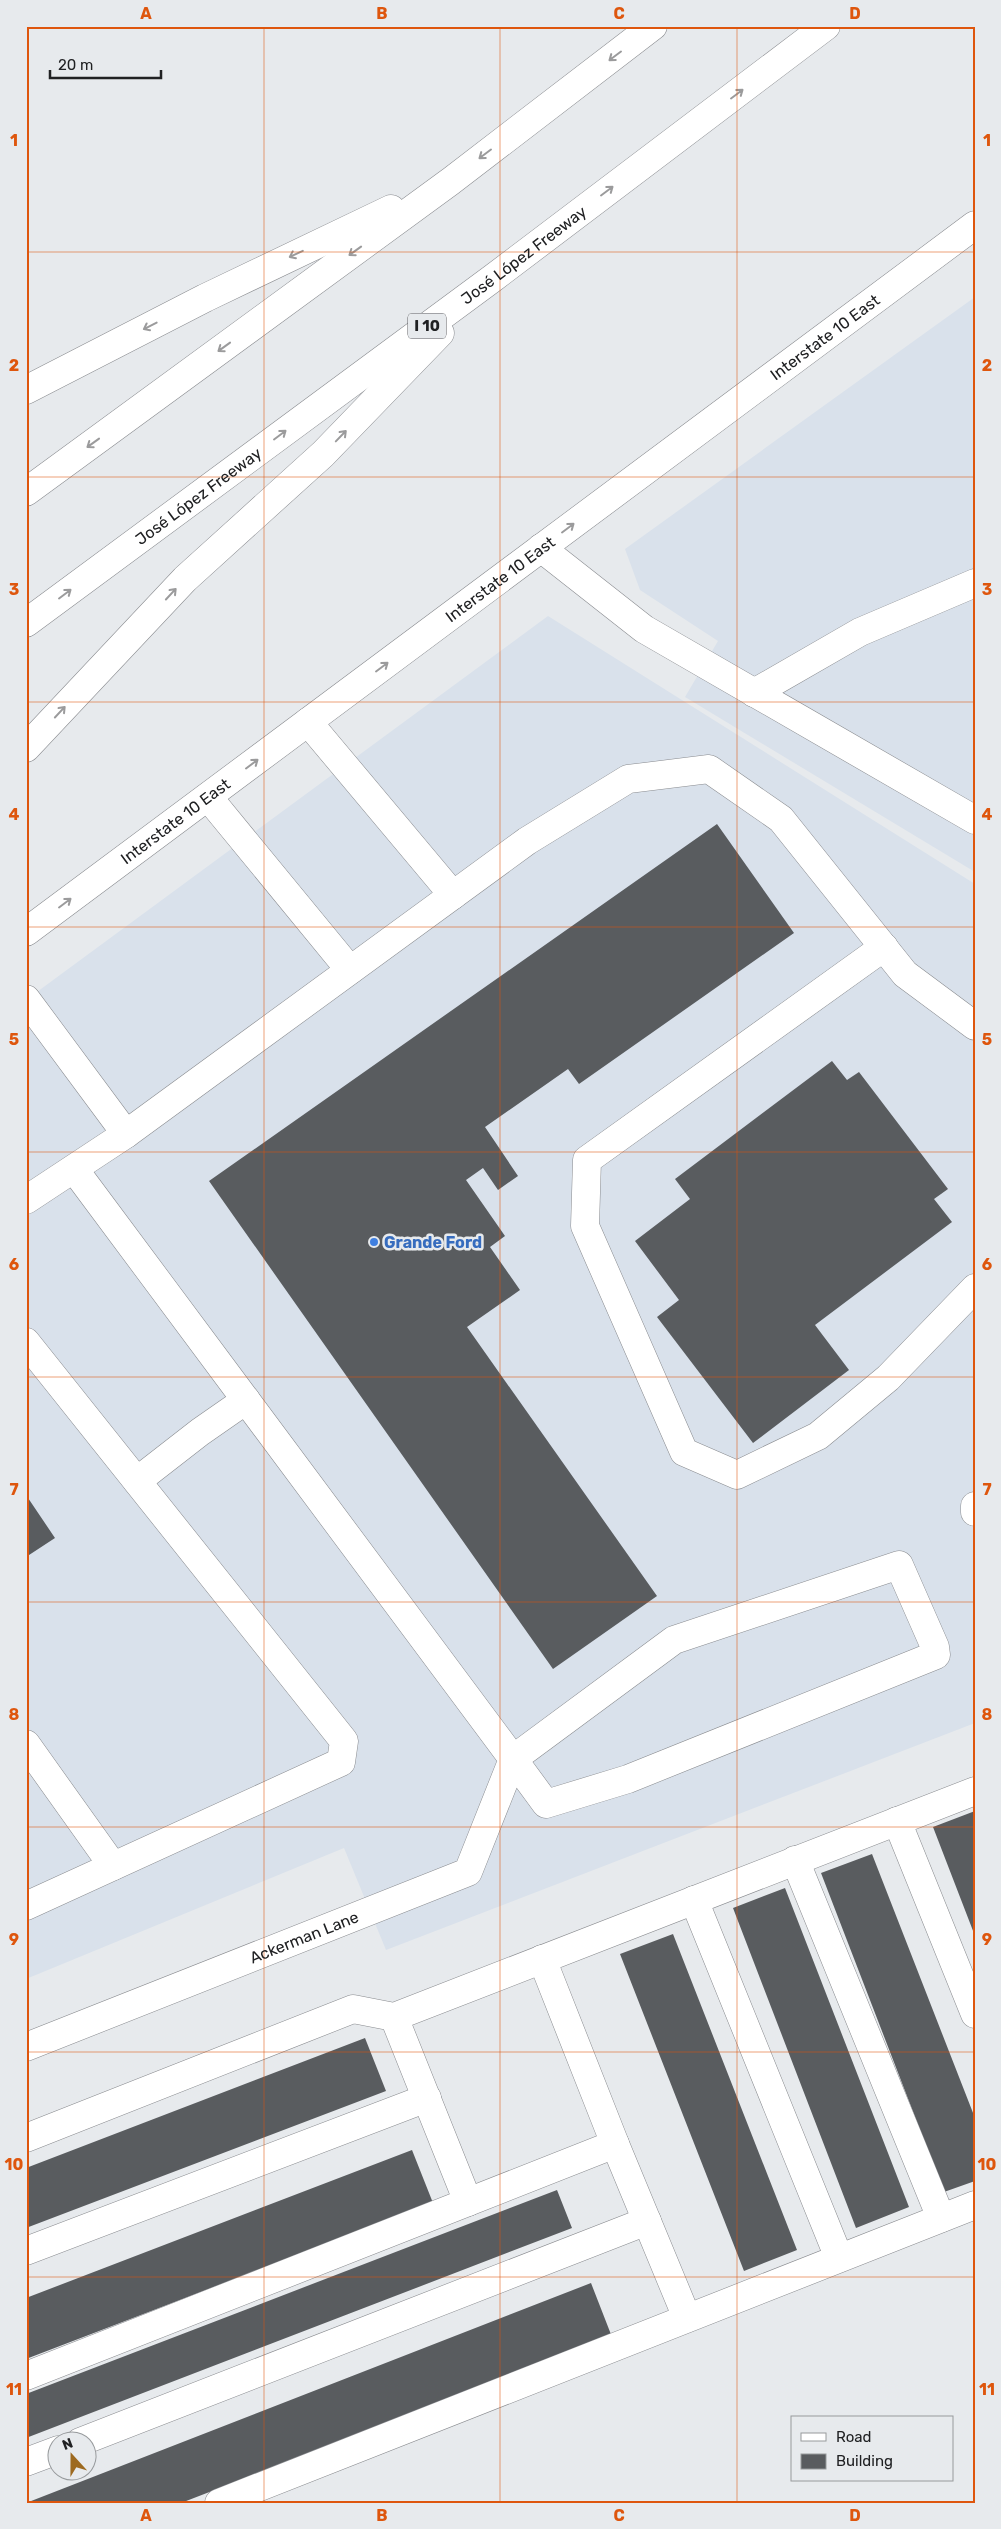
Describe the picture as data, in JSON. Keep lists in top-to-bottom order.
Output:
{
  "streets": {
    "main road": [
      "José López Freeway",
      "I 10",
      "Interstate 10 East",
      "Ackerman Lane"
    ]
  },
  "places": ["Grande Ford"],
  "legend": ["Road", "Building"],
  "scale_bar": "20 m",
  "north": "top",
  "grid": {
    "columns": [
      "A",
      "B",
      "C",
      "D"
    ],
    "rows": [
      "1",
      "2",
      "3",
      "4",
      "5",
      "6",
      "7",
      "8",
      "9",
      "10",
      "11"
    ]
  }
}
